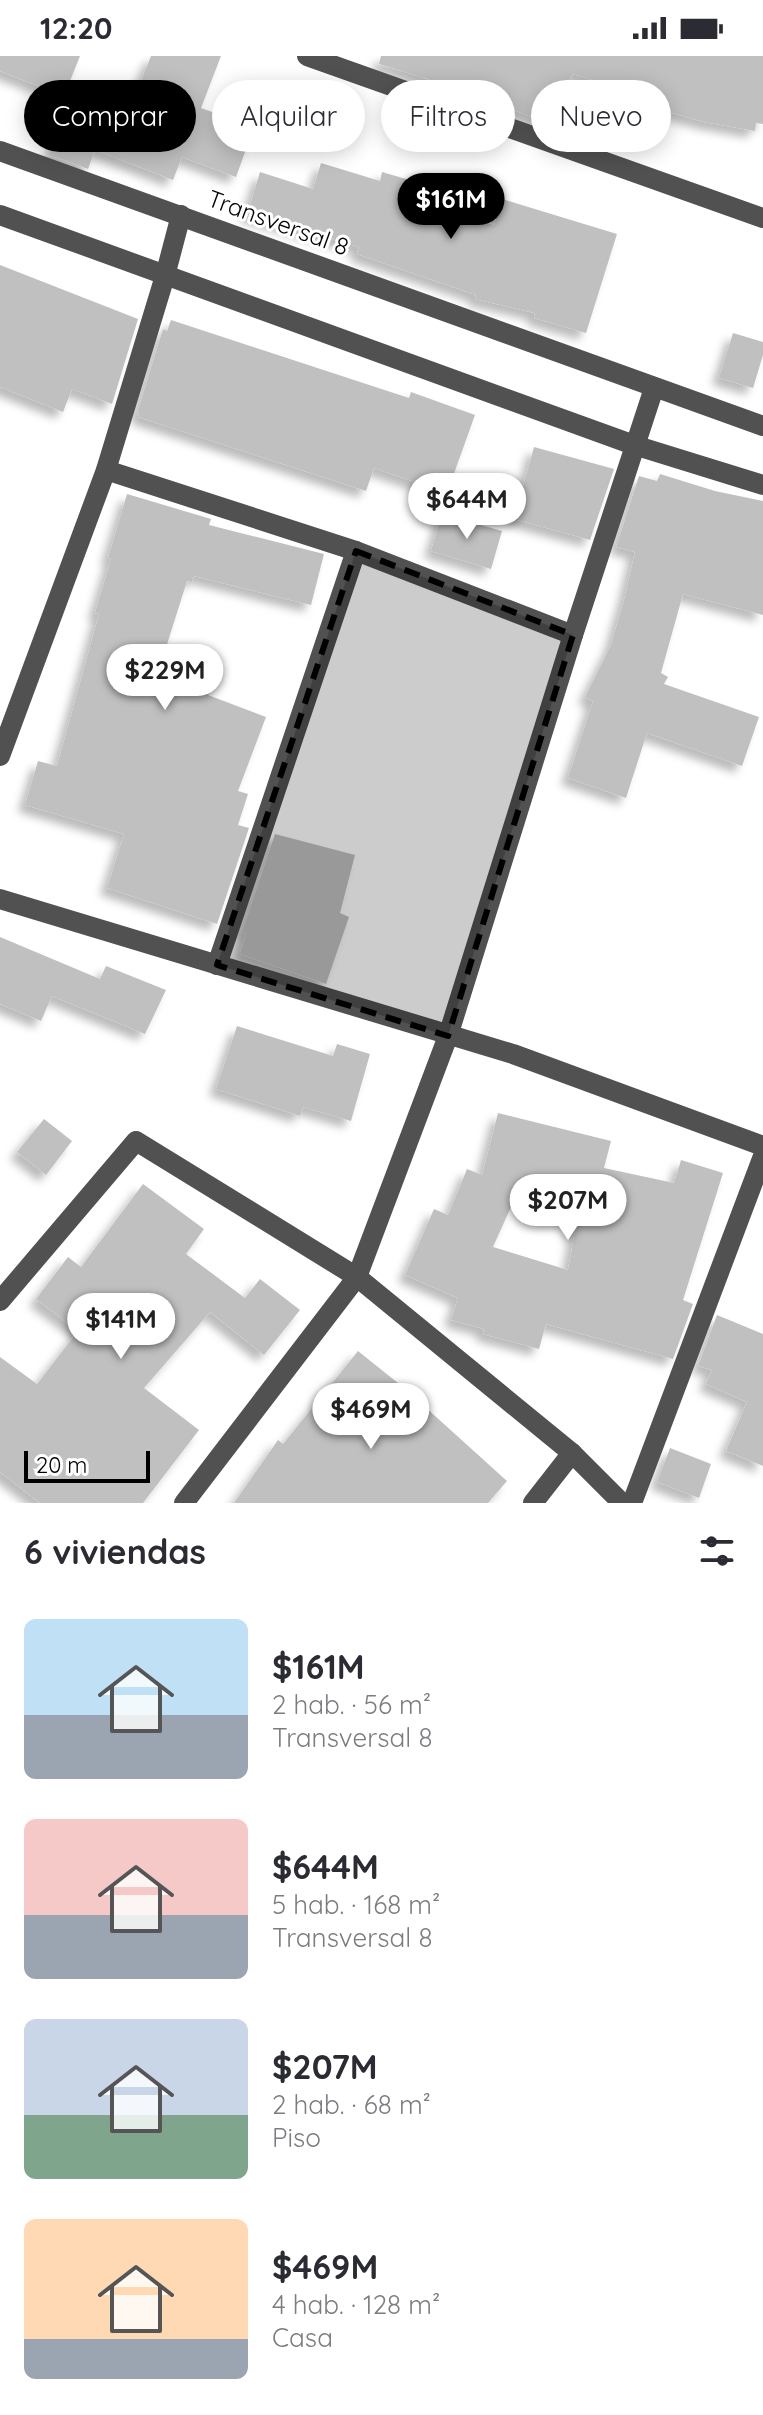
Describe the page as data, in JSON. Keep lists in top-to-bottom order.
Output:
{
  "streets": {
    "street": ["Transversal 8"]
  },
  "scale_bar": "20 m",
  "page": {
    "status": "12:20",
    "chip": [
      "Comprar",
      "Alquilar",
      "Filtros",
      "Nuevo"
    ],
    "price": [
      "$161M",
      "$644M",
      "$229M",
      "$207M",
      "$141M",
      "$469M"
    ],
    "scale": "20 m",
    "heading": "6 viviendas",
    "list": [
      {
        "name": "$161M",
        "note": "2 hab. · 56 m² · Transversal 8"
      },
      {
        "name": "$644M",
        "note": "5 hab. · 168 m² · Transversal 8"
      },
      {
        "name": "$207M",
        "note": "2 hab. · 68 m² · Piso"
      },
      {
        "name": "$469M",
        "note": "4 hab. · 128 m² · Casa"
      }
    ]
  }
}
